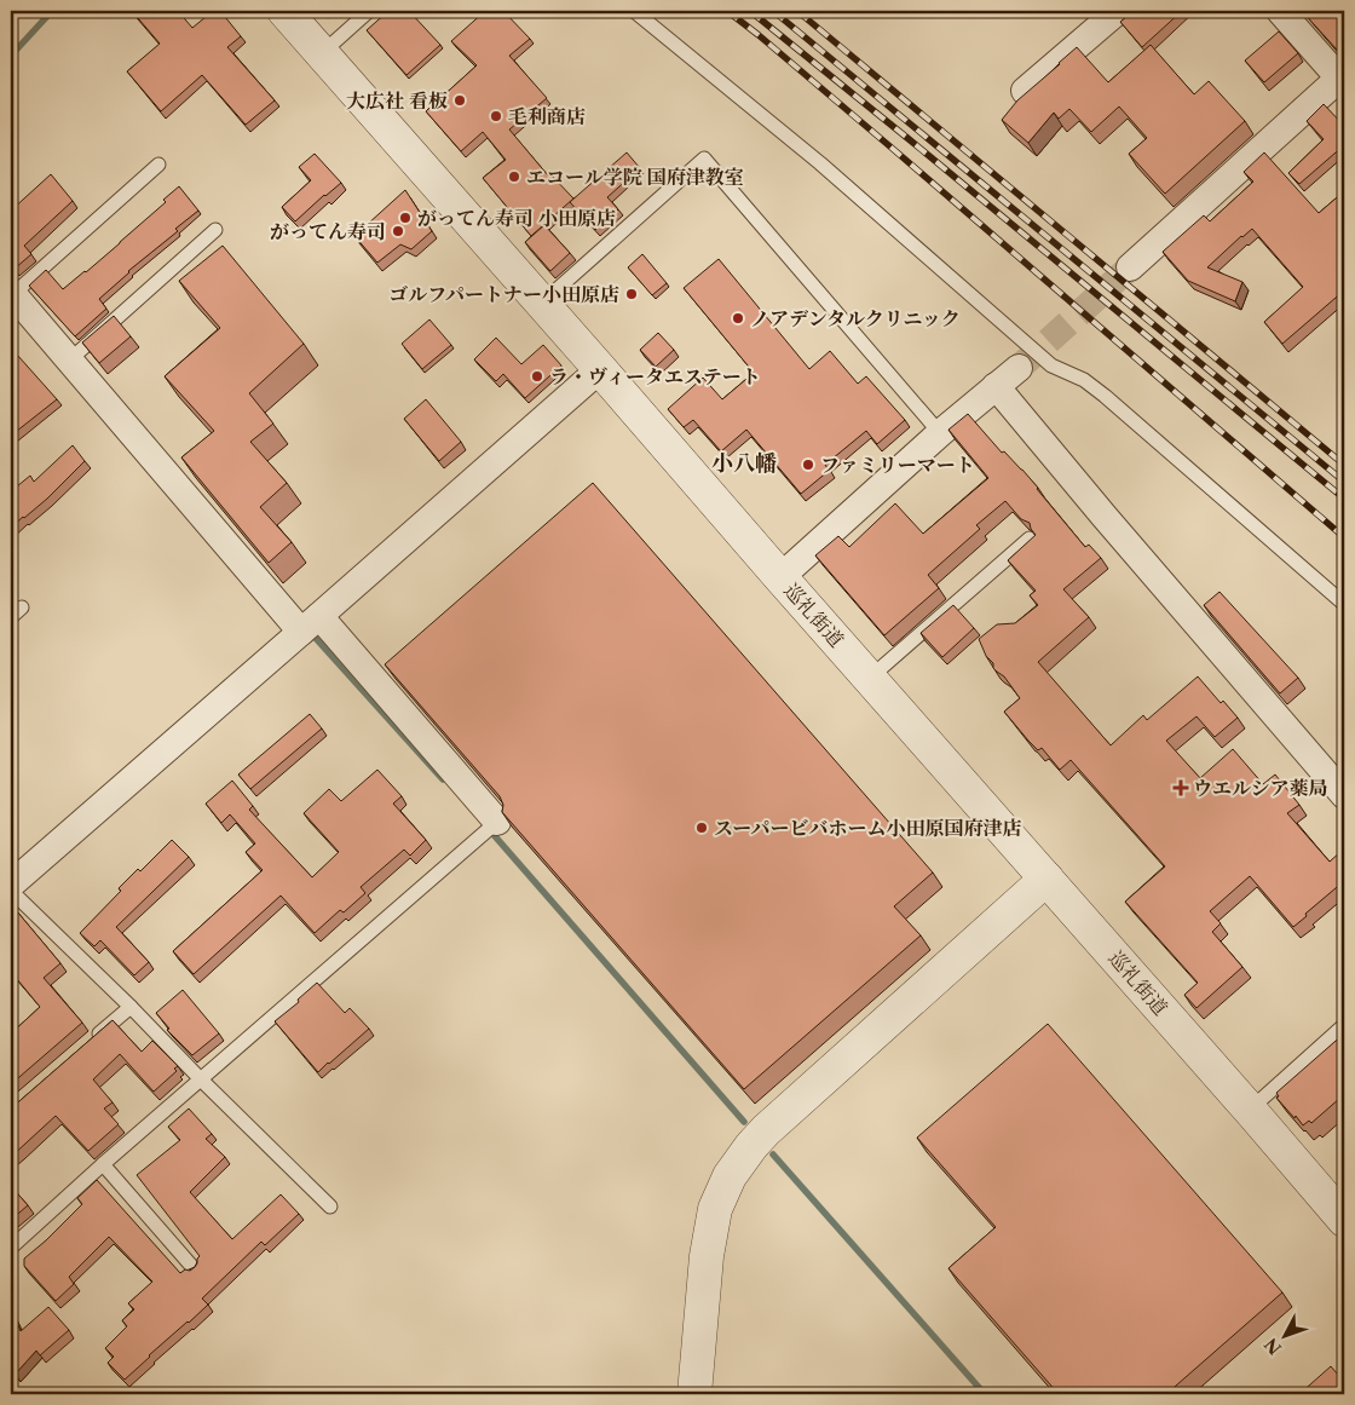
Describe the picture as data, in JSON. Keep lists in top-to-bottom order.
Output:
{
  "streets": {
    "street": ["巡礼街道"]
  },
  "districts": ["小八幡"],
  "places": {
    "other": [
      "大広社 看板",
      "毛利商店",
      "エコール学院 国府津教室",
      "がってん寿司 小田原店",
      "がってん寿司",
      "ゴルフパートナー小田原店",
      "ノアデンタルクリニック",
      "ラ・ヴィータエステート",
      "ファミリーマート",
      "スーパービバホーム小田原国府津店"
    ],
    "health": ["ウエルシア薬局"]
  },
  "north": "bottom left"
}
